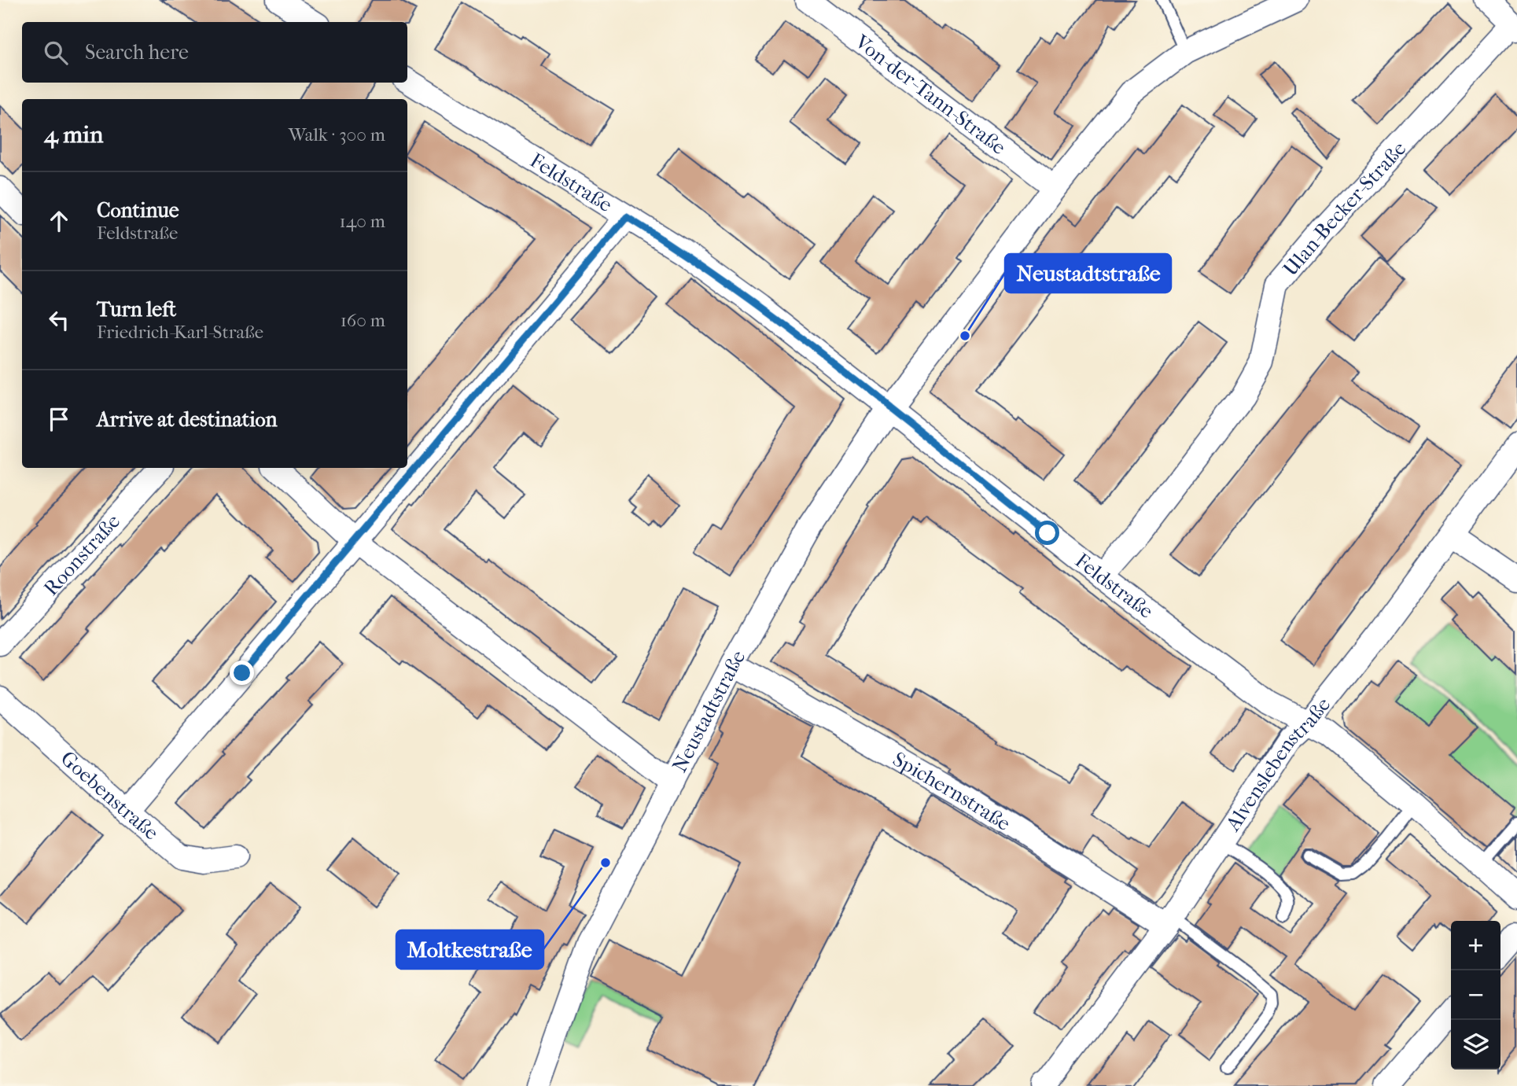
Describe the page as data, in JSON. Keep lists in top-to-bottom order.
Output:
{
  "streets": {
    "street": [
      "Von-der-Tann-Straße",
      "Feldstraße",
      "Ulan-Becker-Straße",
      "Roonstraße",
      "Neustadtstraße",
      "Alvenslebenstraße",
      "Spichernstraße",
      "Goebenstraße"
    ]
  },
  "crossings": [
    ["Von-der-Tann-Straße", "Neustadtstraße"],
    ["Feldstraße", "Ulan-Becker-Straße"],
    ["Feldstraße", "Neustadtstraße"],
    ["Feldstraße", "Alvenslebenstraße"],
    ["Neustadtstraße", "Spichernstraße"],
    ["Alvenslebenstraße", "Spichernstraße"]
  ],
  "places": ["Neustadtstraße", "Moltkestraße"],
  "page": {
    "search": "Search here",
    "heading": ["4 min", "Walk · 300 m"],
    "list": [
      ["Continue", "Feldstraße", "140 m"],
      ["Turn left", "Friedrich-Karl-Straße", "160 m"],
      "Arrive at destination"
    ],
    "map_buttons": ["+", "−"]
  }
}
